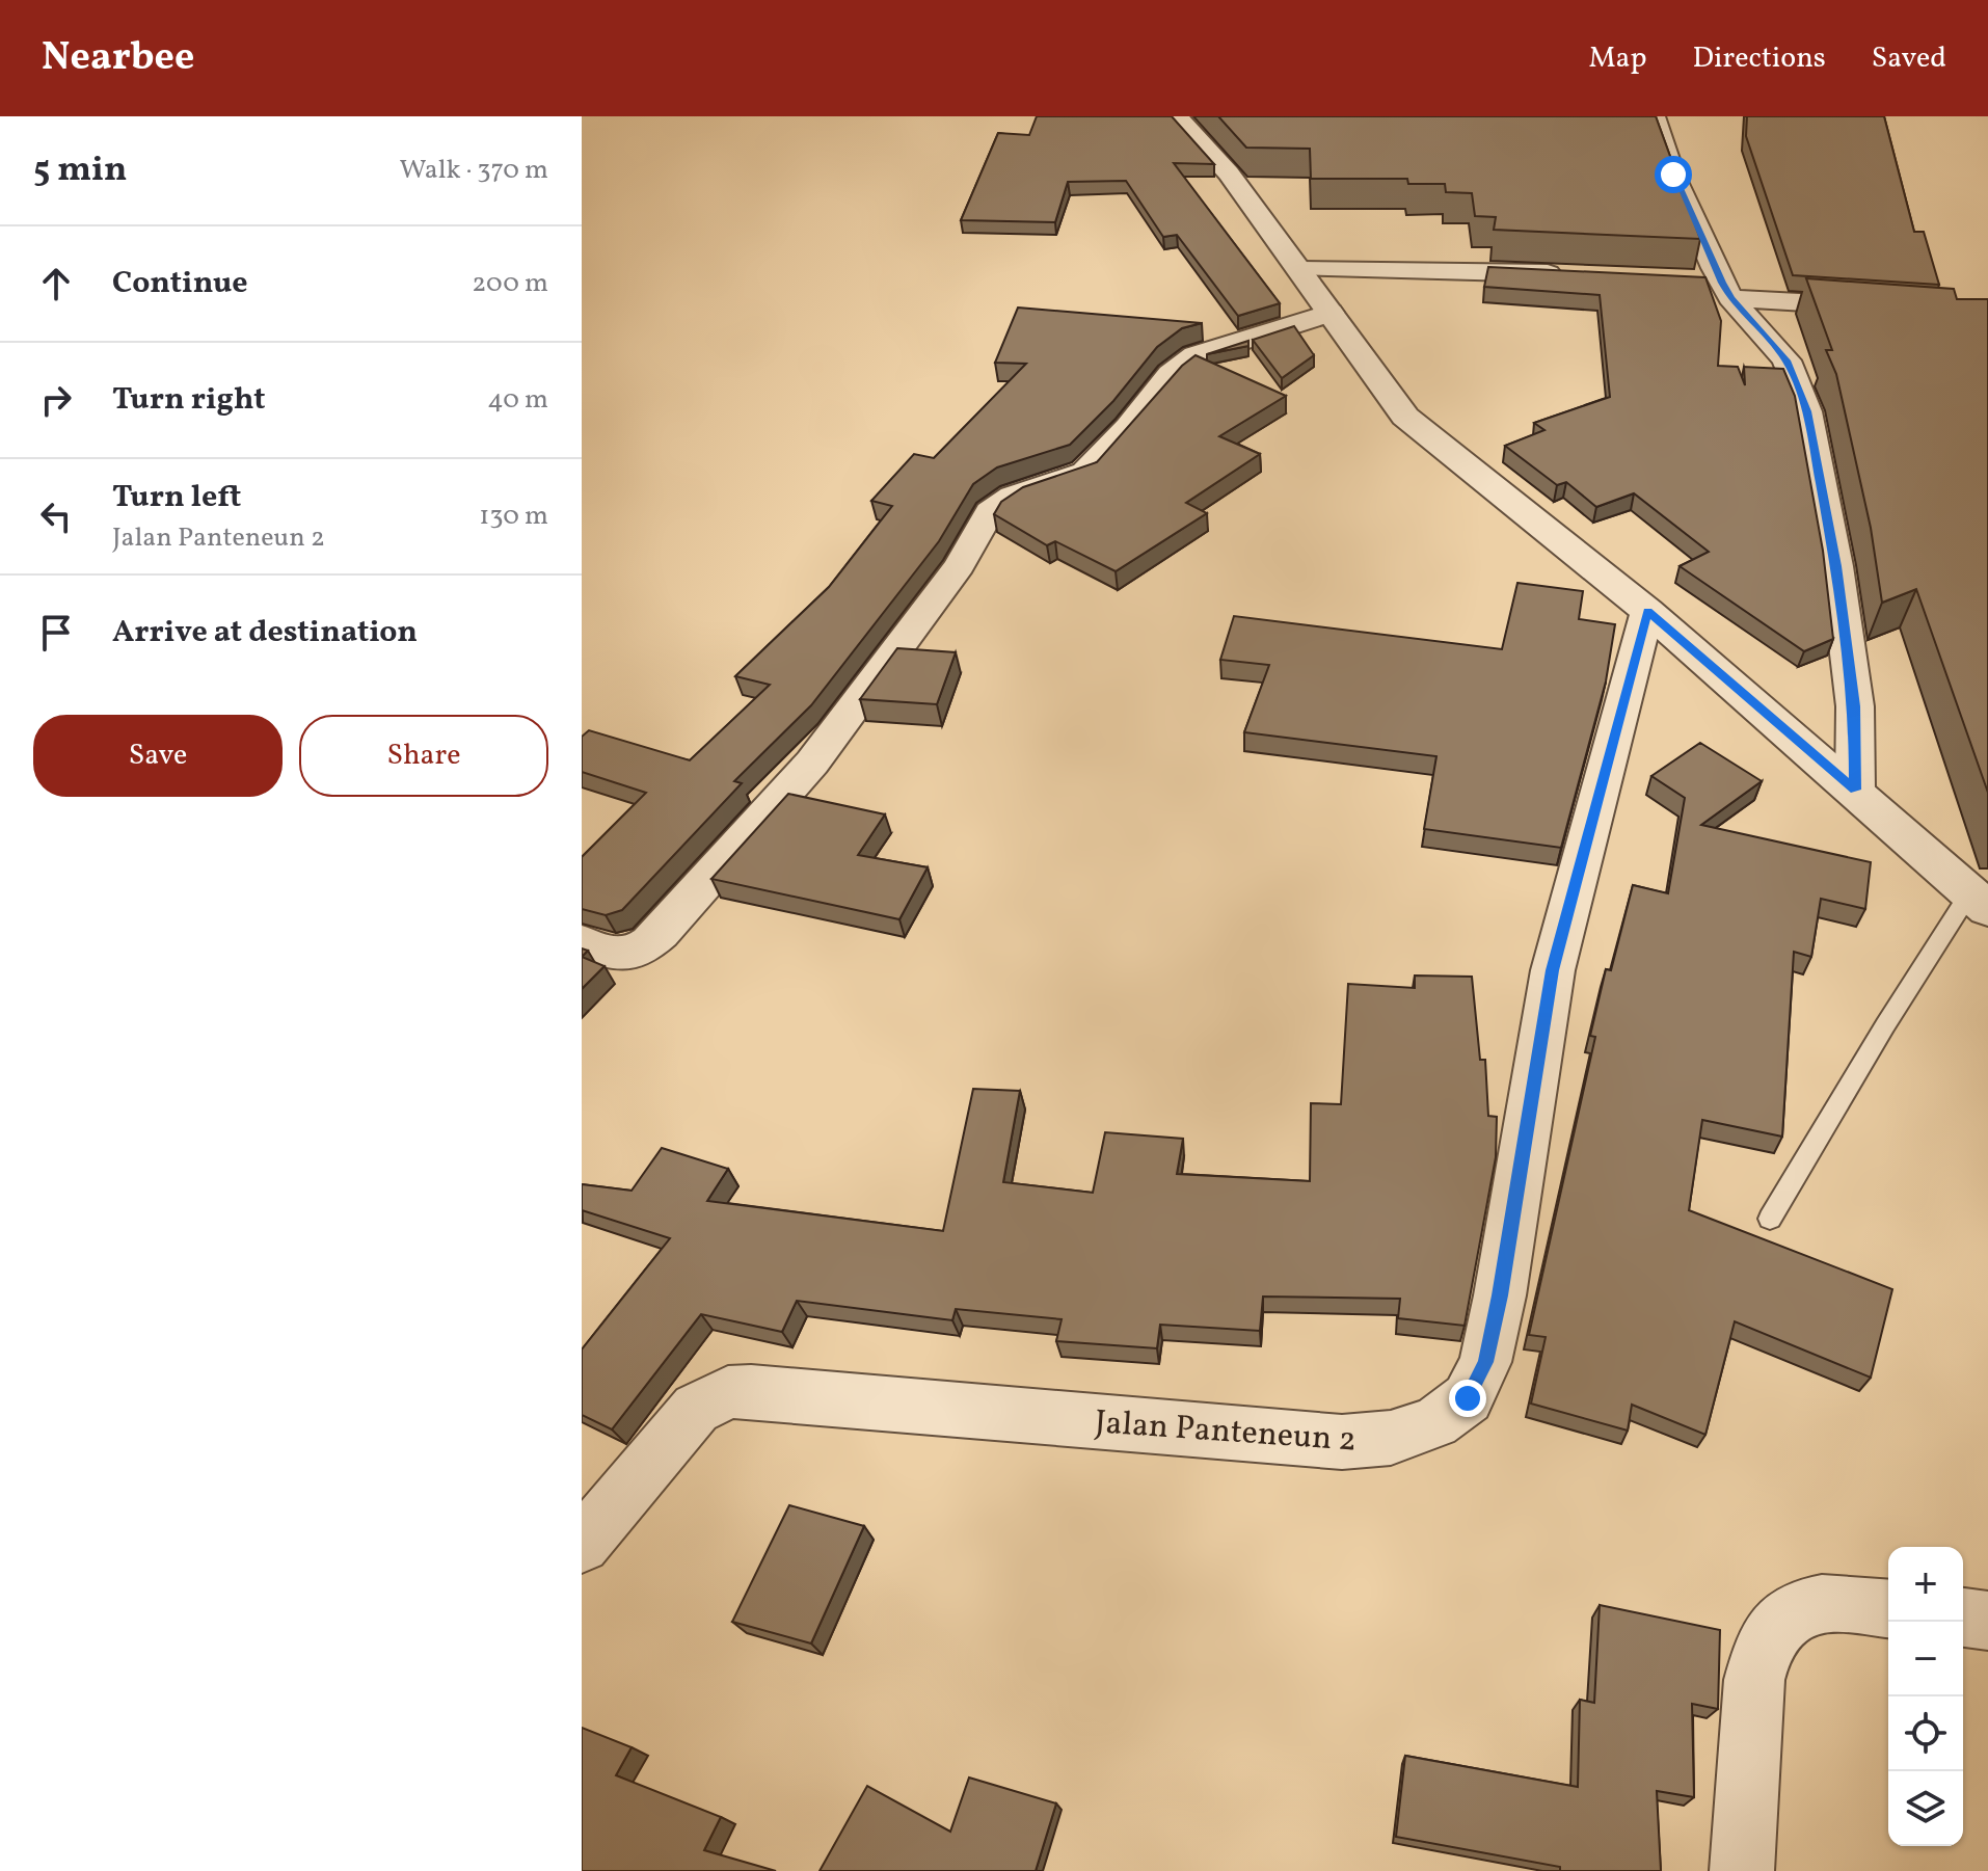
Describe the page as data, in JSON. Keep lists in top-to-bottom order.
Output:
{
  "streets": {
    "street": ["Jalan Panteneun 2"]
  },
  "page": {
    "header": "Nearbee",
    "nav": ["Map", "Directions", "Saved"],
    "heading": ["5 min", "Walk · 370 m"],
    "list": [
      ["Continue", "200 m"],
      ["Turn right", "40 m"],
      ["Turn left", "Jalan Panteneun 2", "130 m"],
      "Arrive at destination"
    ],
    "buttons": ["Save", "Share"],
    "map_buttons": ["+", "−"]
  }
}
